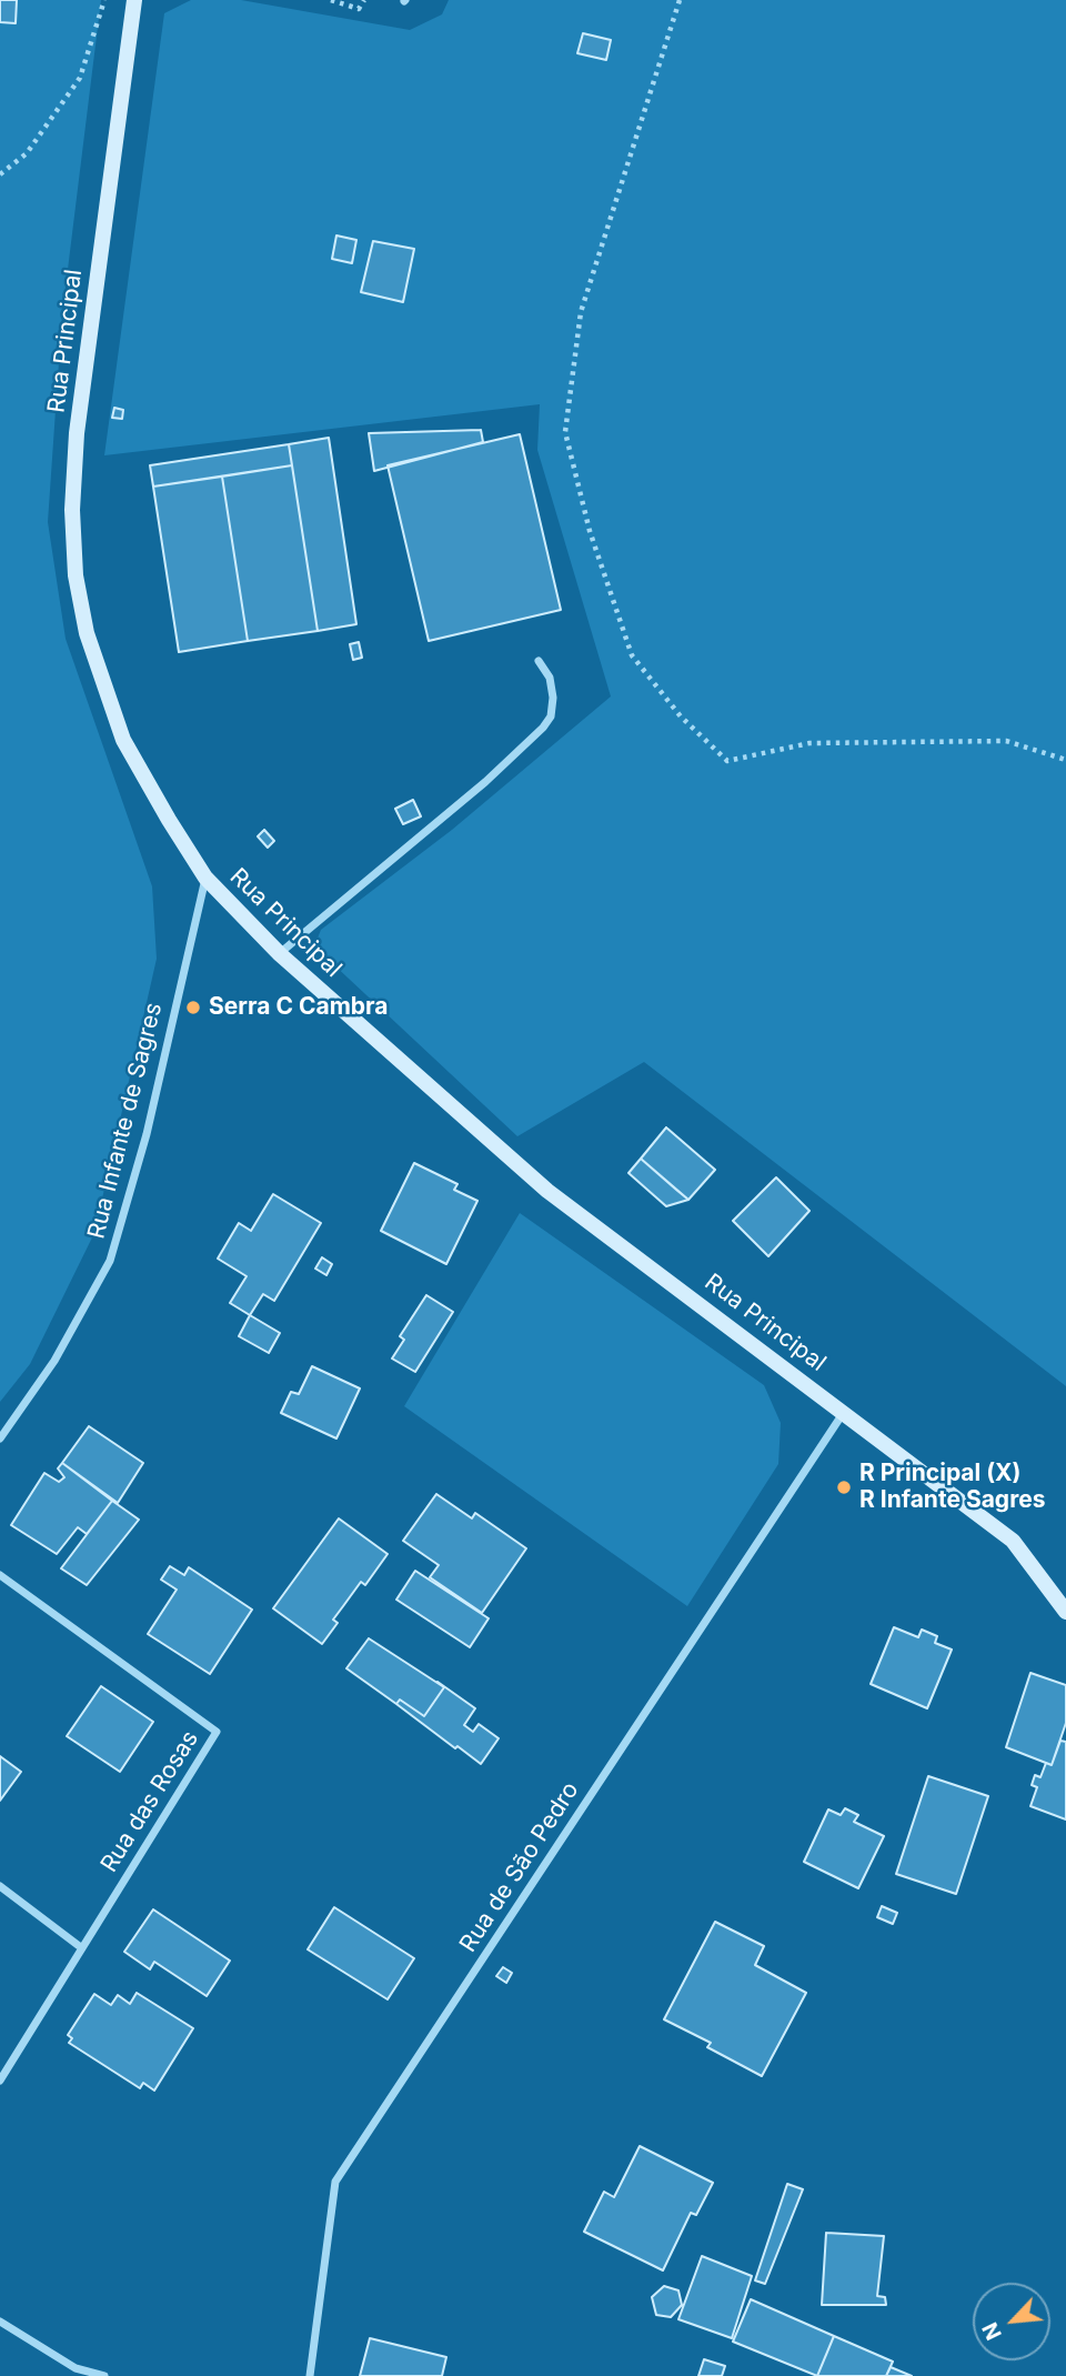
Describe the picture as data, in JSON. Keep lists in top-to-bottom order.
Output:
{
  "streets": {
    "street": [
      "Rua Principal",
      "Rua Infante de Sagres",
      "Rua das Rosas",
      "Rua de São Pedro"
    ]
  },
  "crossings": [
    ["Rua Principal", "Rua Infante de Sagres"],
    ["Rua Principal", "Rua de São Pedro"]
  ],
  "places": ["Serra C Cambra", "R Principal (X) R Infante Sagres"],
  "north": "bottom left"
}
